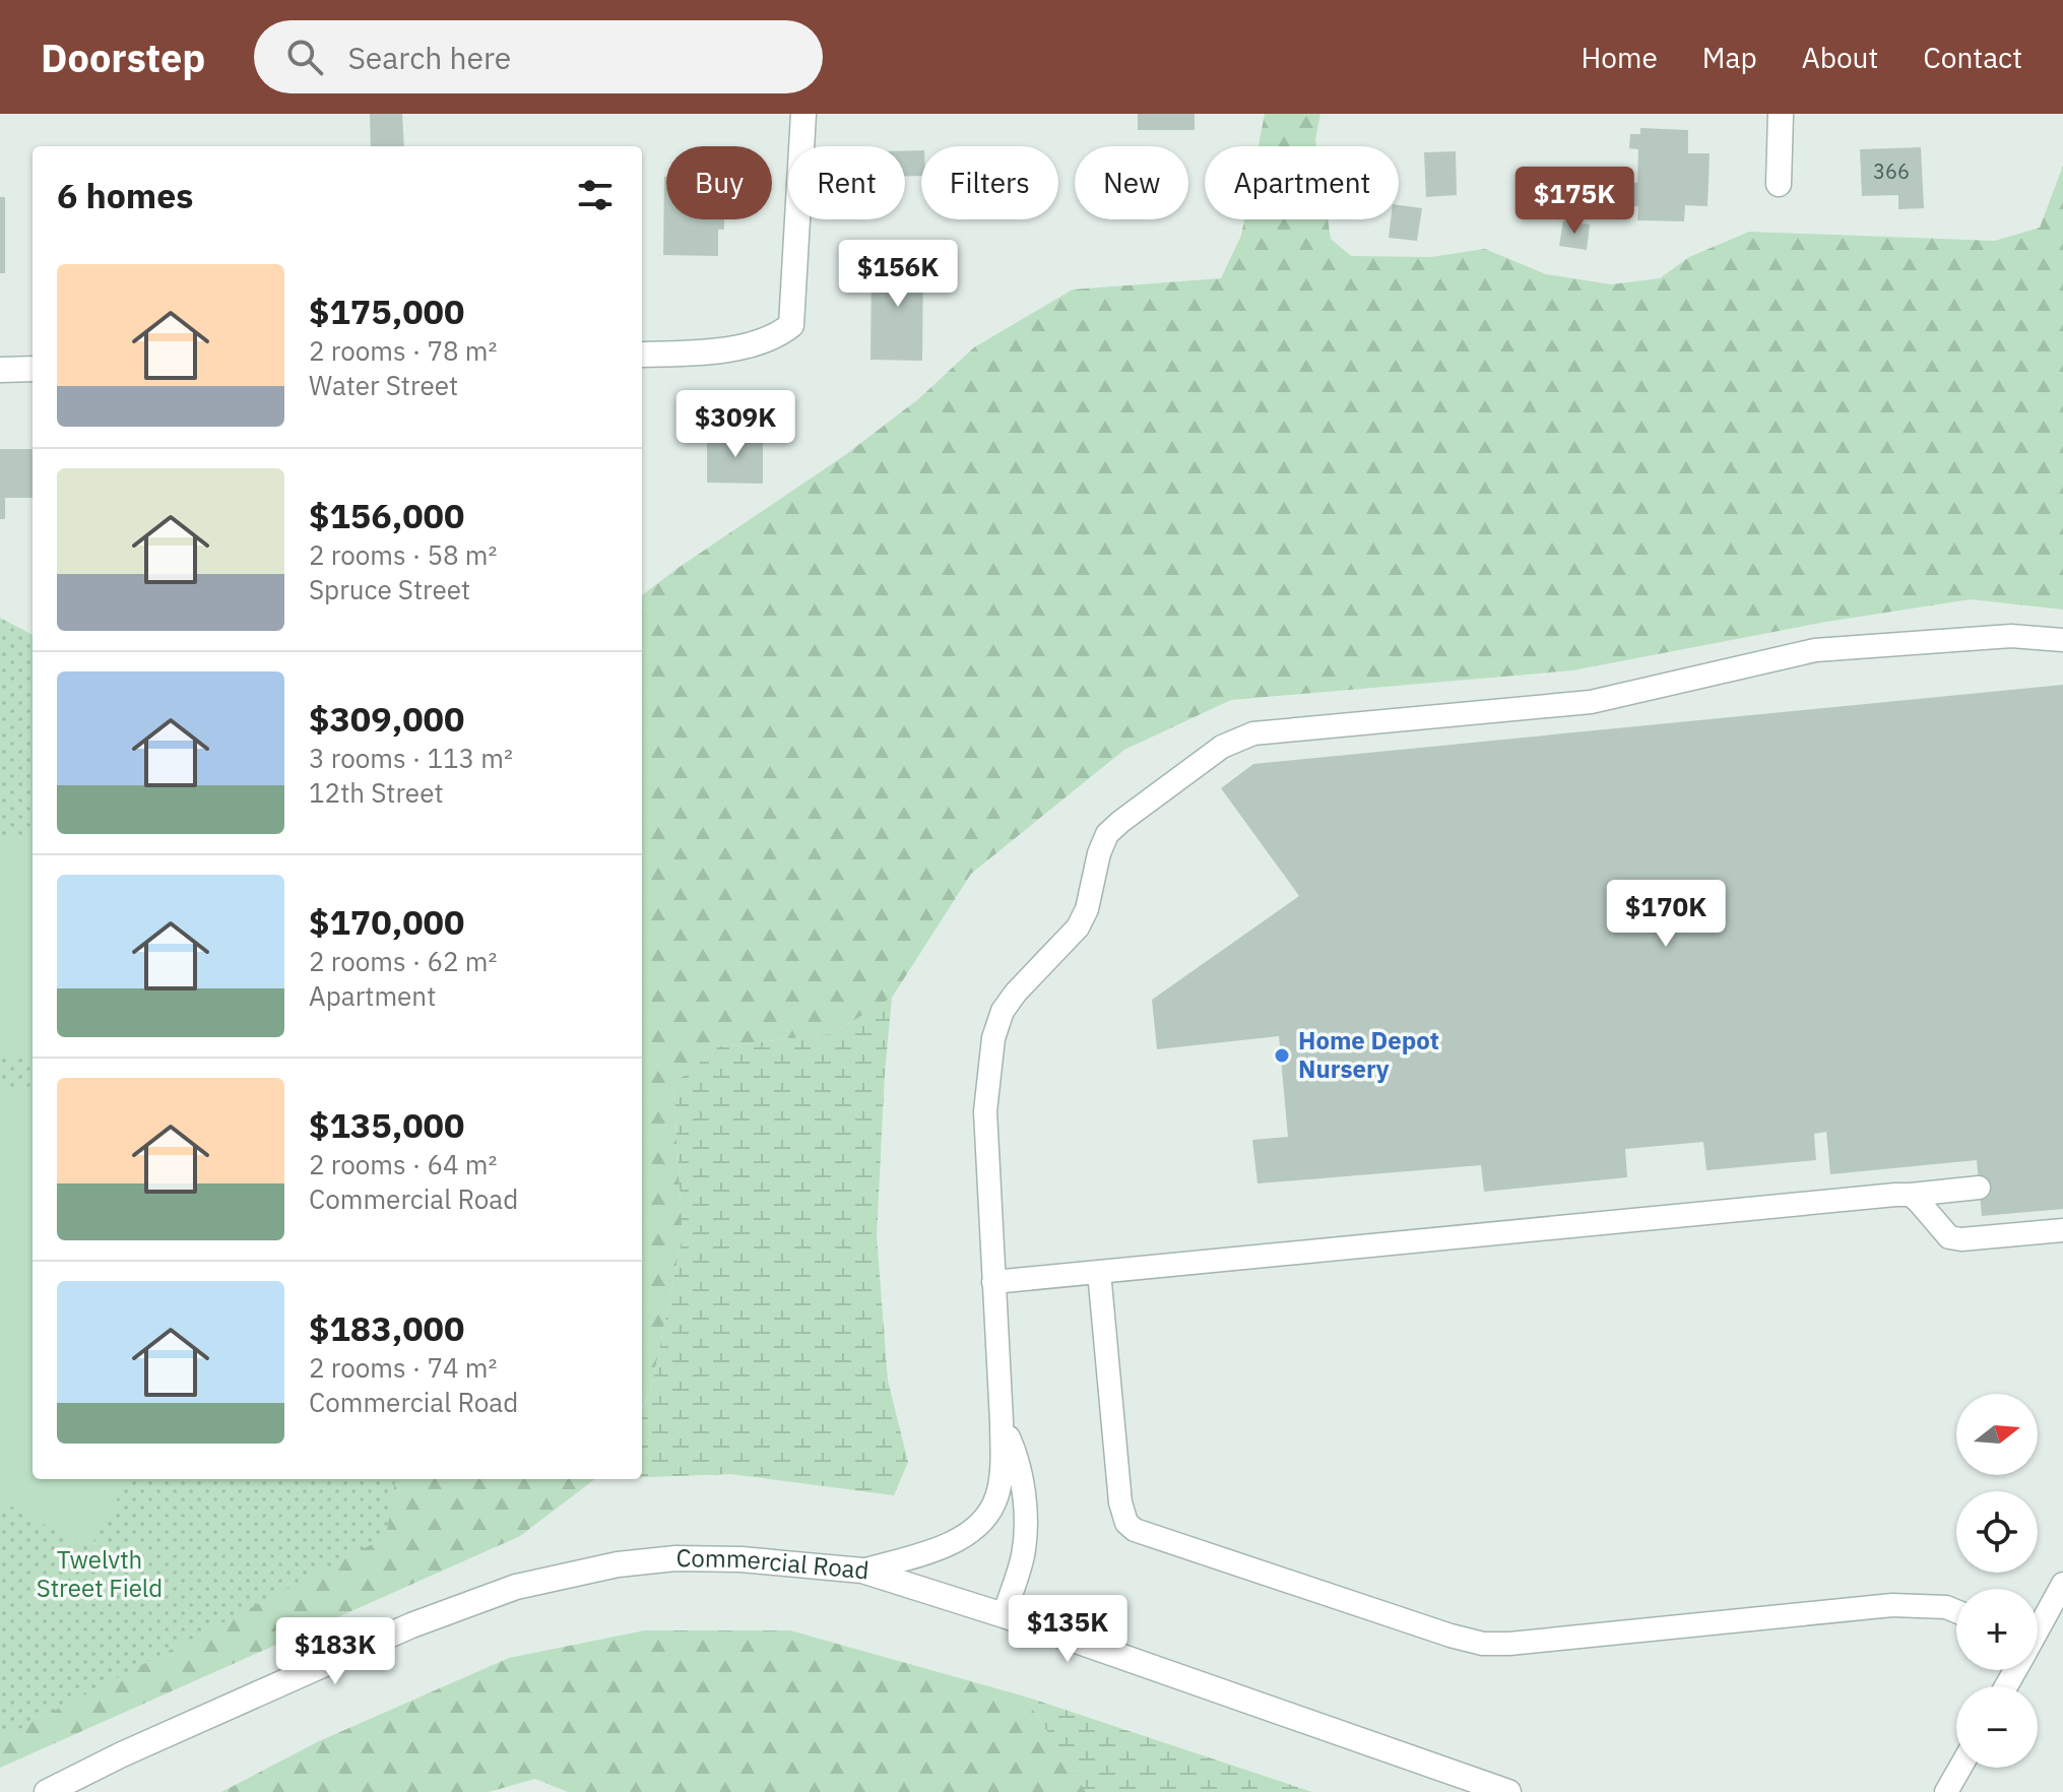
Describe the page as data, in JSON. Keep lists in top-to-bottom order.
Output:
{
  "streets": {
    "street": ["Commercial Road"]
  },
  "parks": ["Twelvth Street Field"],
  "places": ["Home Depot Nursery"],
  "house_numbers": ["366"],
  "north": "right",
  "page": {
    "header": "Doorstep",
    "search": "Search here",
    "nav": [
      "Home",
      "Map",
      "About",
      "Contact"
    ],
    "chip": [
      "Buy",
      "Rent",
      "Filters",
      "New",
      "Apartment"
    ],
    "heading": "6 homes",
    "price": [
      "$175K",
      "$156K",
      "$309K",
      "$170K",
      "$135K",
      "$183K"
    ],
    "list": [
      {
        "name": "$175,000",
        "note": "2 rooms · 78 m² · Water Street"
      },
      {
        "name": "$156,000",
        "note": "2 rooms · 58 m² · Spruce Street"
      },
      {
        "name": "$309,000",
        "note": "3 rooms · 113 m² · 12th Street"
      },
      {
        "name": "$170,000",
        "note": "2 rooms · 62 m² · Apartment"
      },
      {
        "name": "$135,000",
        "note": "2 rooms · 64 m² · Commercial Road"
      },
      {
        "name": "$183,000",
        "note": "2 rooms · 74 m² · Commercial Road"
      }
    ],
    "map_buttons": ["+", "−"]
  }
}
